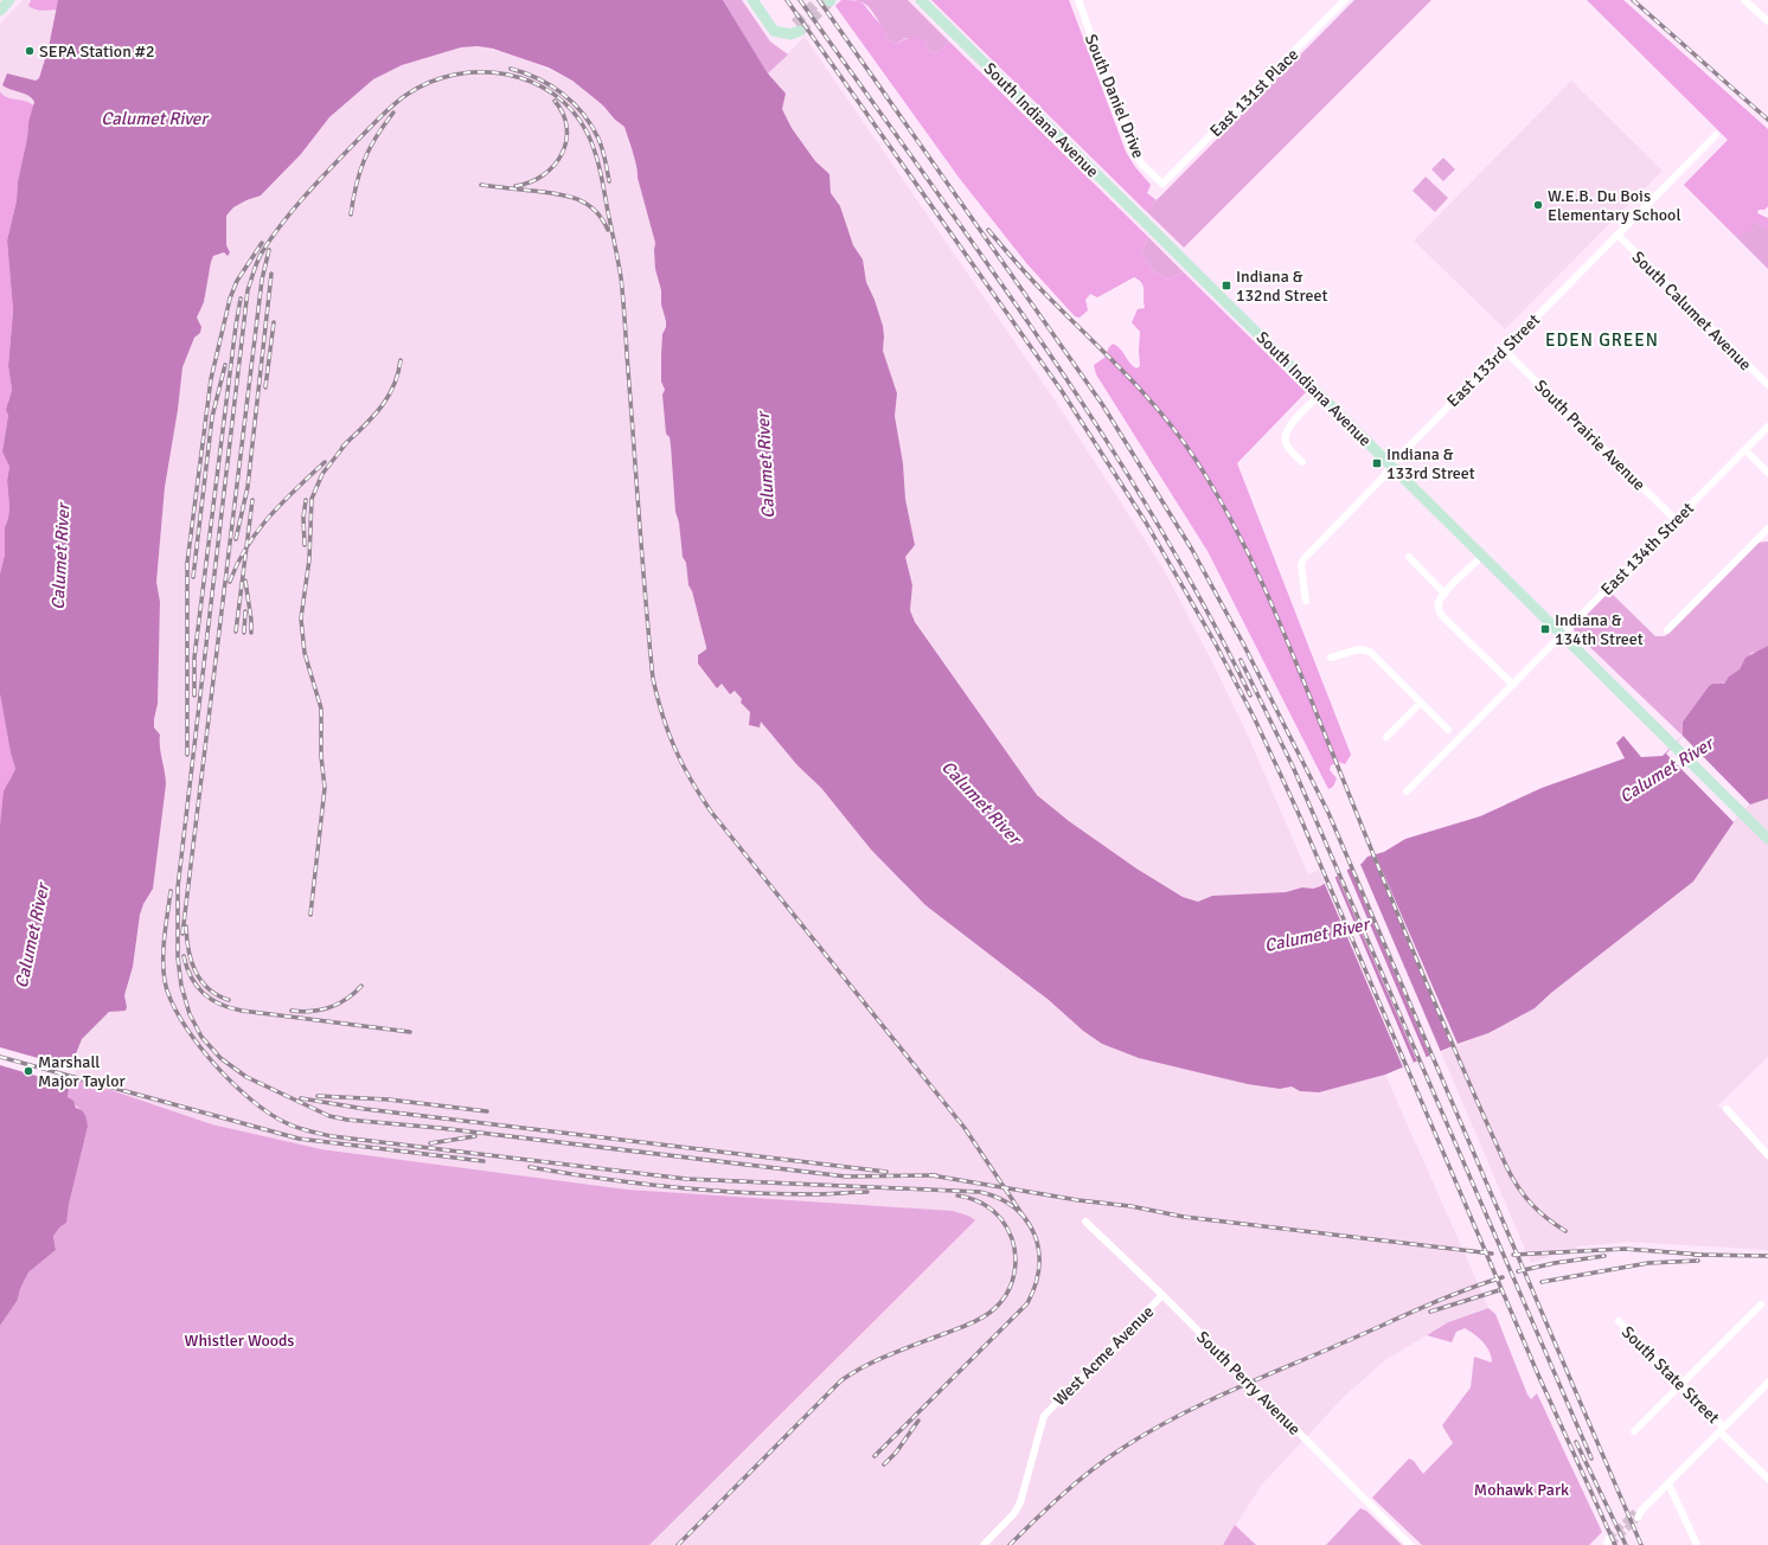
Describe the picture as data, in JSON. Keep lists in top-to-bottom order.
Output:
{
  "streets": {
    "main road": ["South Indiana Avenue"],
    "street": [
      "East 131st Place",
      "South Daniel Drive",
      "South Calumet Avenue",
      "East 133rd Street",
      "South Prairie Avenue",
      "East 134th Street",
      "West Acme Avenue",
      "South State Street",
      "South Perry Avenue"
    ]
  },
  "crossings": [
    ["East 131st Place", "South Daniel Drive"],
    ["South Indiana Avenue", "East 133rd Street"],
    ["South Indiana Avenue", "East 134th Street"],
    ["South Calumet Avenue", "East 133rd Street"],
    ["East 133rd Street", "South Prairie Avenue"],
    ["South Prairie Avenue", "East 134th Street"],
    ["West Acme Avenue", "South Perry Avenue"]
  ],
  "districts": ["EDEN GREEN"],
  "water": ["Calumet River"],
  "parks": ["Whistler Woods", "Mohawk Park"],
  "places": {
    "other": ["SEPA Station #2", "W.E.B. Du Bois Elementary School", "Marshall Major Taylor"],
    "transit": ["Indiana & 132nd Street", "Indiana & 133rd Street", "Indiana & 134th Street"]
  }
}
